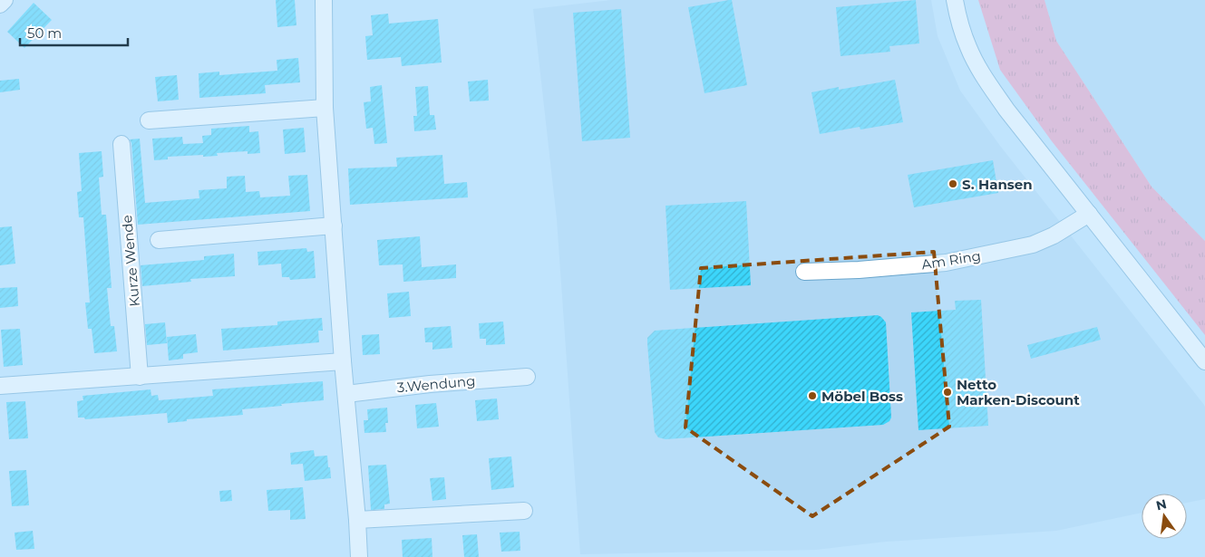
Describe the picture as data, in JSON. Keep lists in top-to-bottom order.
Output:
{
  "streets": {
    "street": ["Am Ring", "Kurze Wende", "3.Wendung"]
  },
  "places": ["S. Hansen", "Netto Marken-Discount", "Möbel Boss"],
  "scale_bar": "50 m",
  "north": "top"
}
